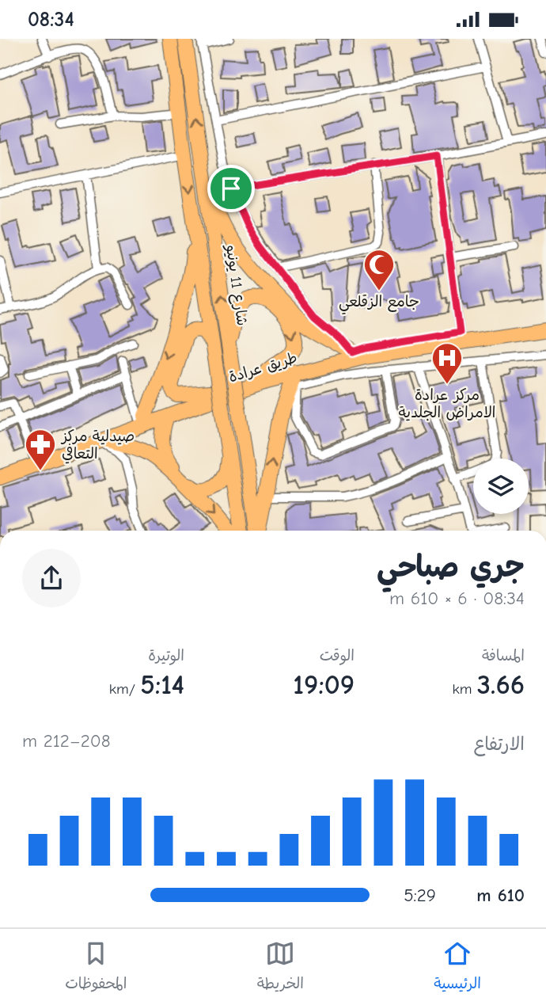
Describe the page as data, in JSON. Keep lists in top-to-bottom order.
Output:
{
  "streets": {
    "main road": ["شارع 11 يونيو", "طريق عرادة"]
  },
  "places": {
    "mosque": ["جامع الزقلعي"],
    "hospital": ["مركز عرادة الامراض الجلدية"],
    "pharmacy": ["صيدلية مركز التعافي"]
  },
  "page": {
    "status": "08:34",
    "heading": ["جري صباحي", "08:34 · 6 × 610 m"],
    "stats": [
      ["المسافة", "3.66 km"],
      ["الوقت", "19:09"],
      ["الوتيرة", "5:14 /km"]
    ],
    "chart": ["الارتفاع", "208–212 m"],
    "list": [
      {
        "name": "610 m",
        "note": "5:29"
      }
    ],
    "tabs": ["الرئيسية", "الخريطة", "المحفوظات"]
  }
}
